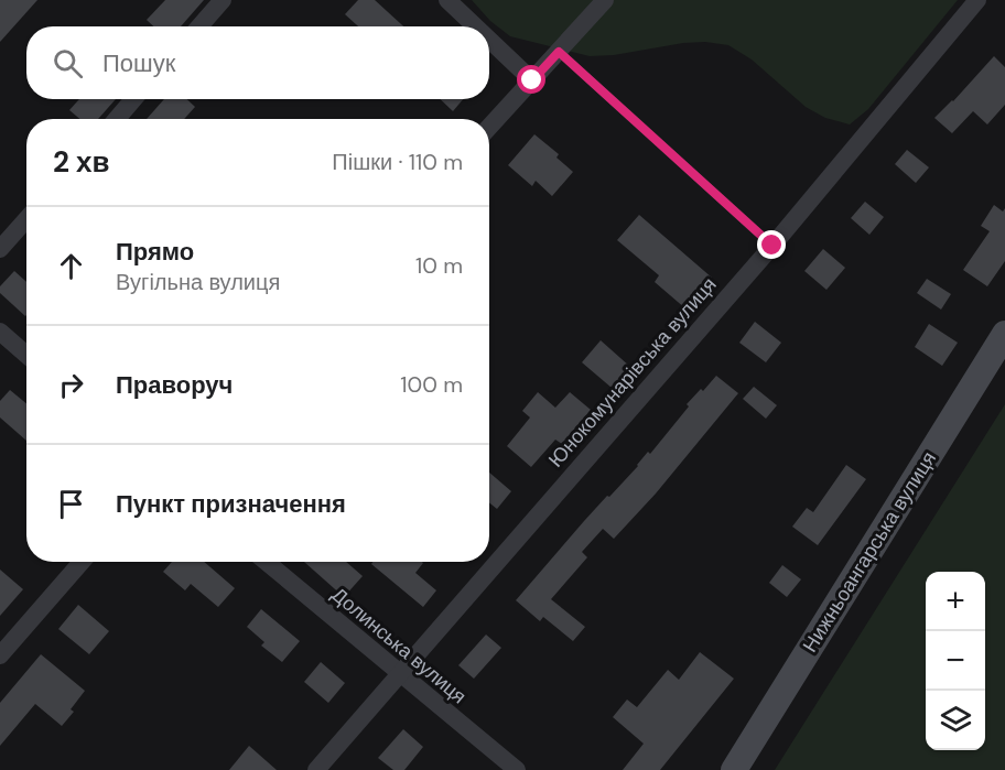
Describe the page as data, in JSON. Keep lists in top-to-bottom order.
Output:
{
  "streets": {
    "street": ["Юнокомунарівська вулиця", "Нижньоангарська вулиця", "Долинська вулиця"]
  },
  "crossings": [
    ["Юнокомунарівська вулиця", "Долинська вулиця"]
  ],
  "page": {
    "search": "Пошук",
    "heading": ["2 хв", "Пішки · 110 m"],
    "list": [
      ["Прямо", "Вугільна вулиця", "10 m"],
      ["Праворуч", "100 m"],
      "Пункт призначення"
    ],
    "map_buttons": ["+", "−"]
  }
}
